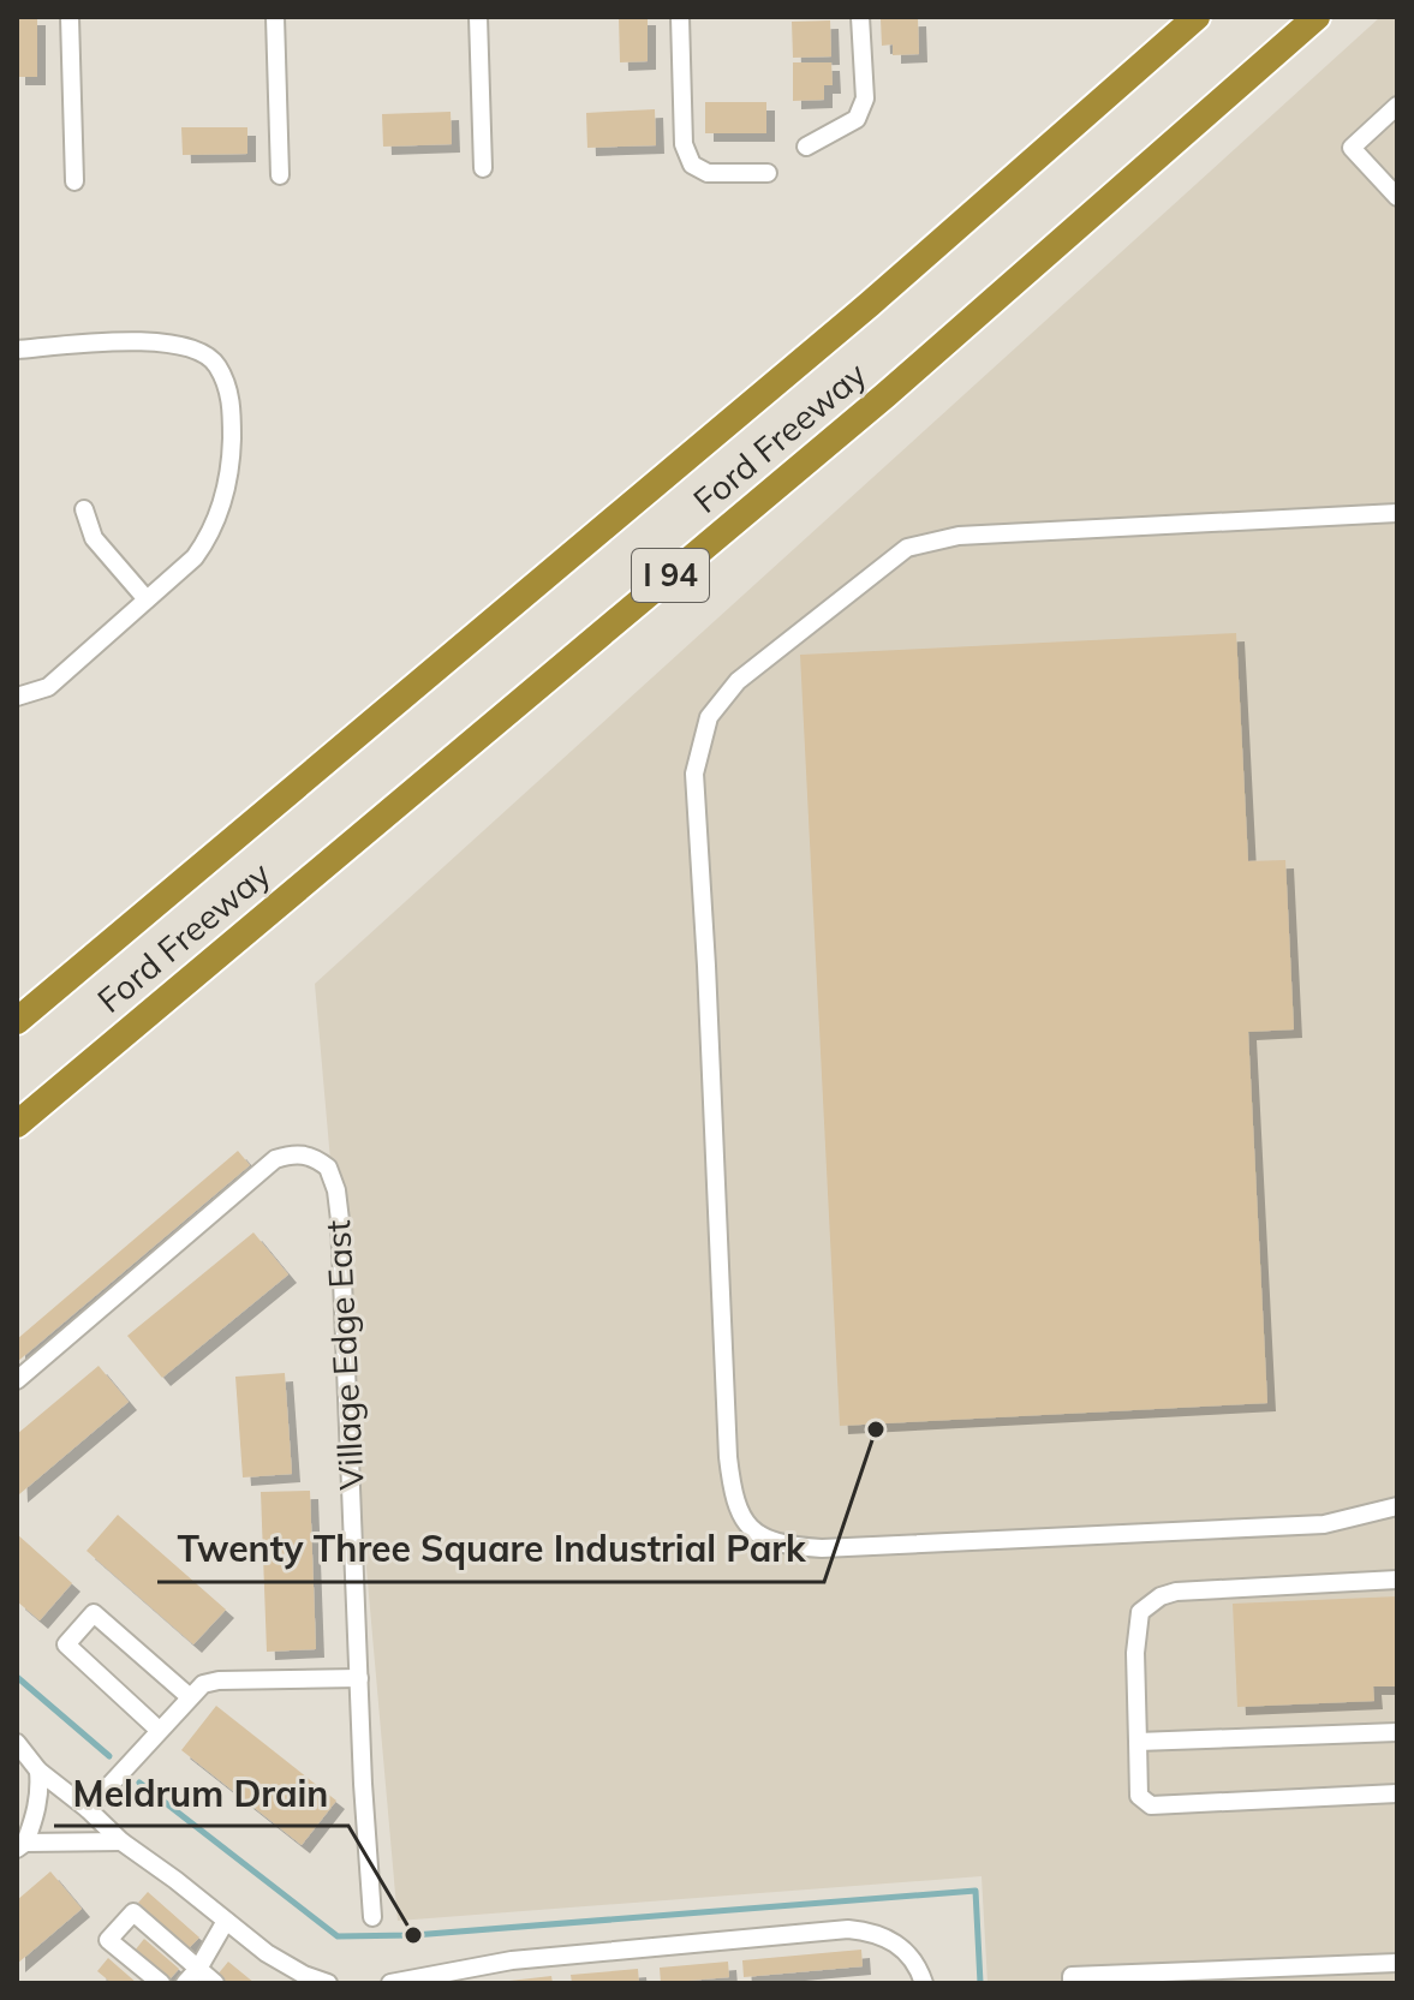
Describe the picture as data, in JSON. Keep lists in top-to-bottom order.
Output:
{
  "streets": {
    "highway": ["Ford Freeway", "I 94"],
    "street": ["Village Edge East"]
  },
  "places": ["Twenty Three Square Industrial Park", "Meldrum Drain"]
}
